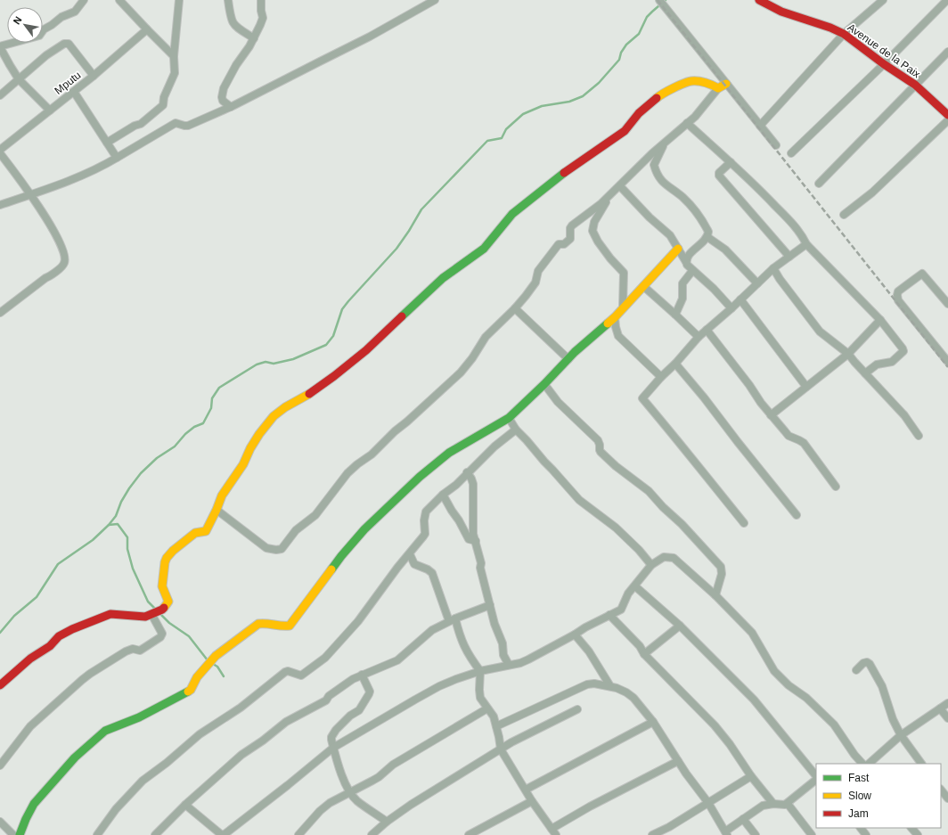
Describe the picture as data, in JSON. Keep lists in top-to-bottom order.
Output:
{
  "streets": {
    "street": ["Avenue de la Paix", "Mputu"]
  },
  "legend": ["Fast", "Slow", "Jam"],
  "north": "top left"
}
